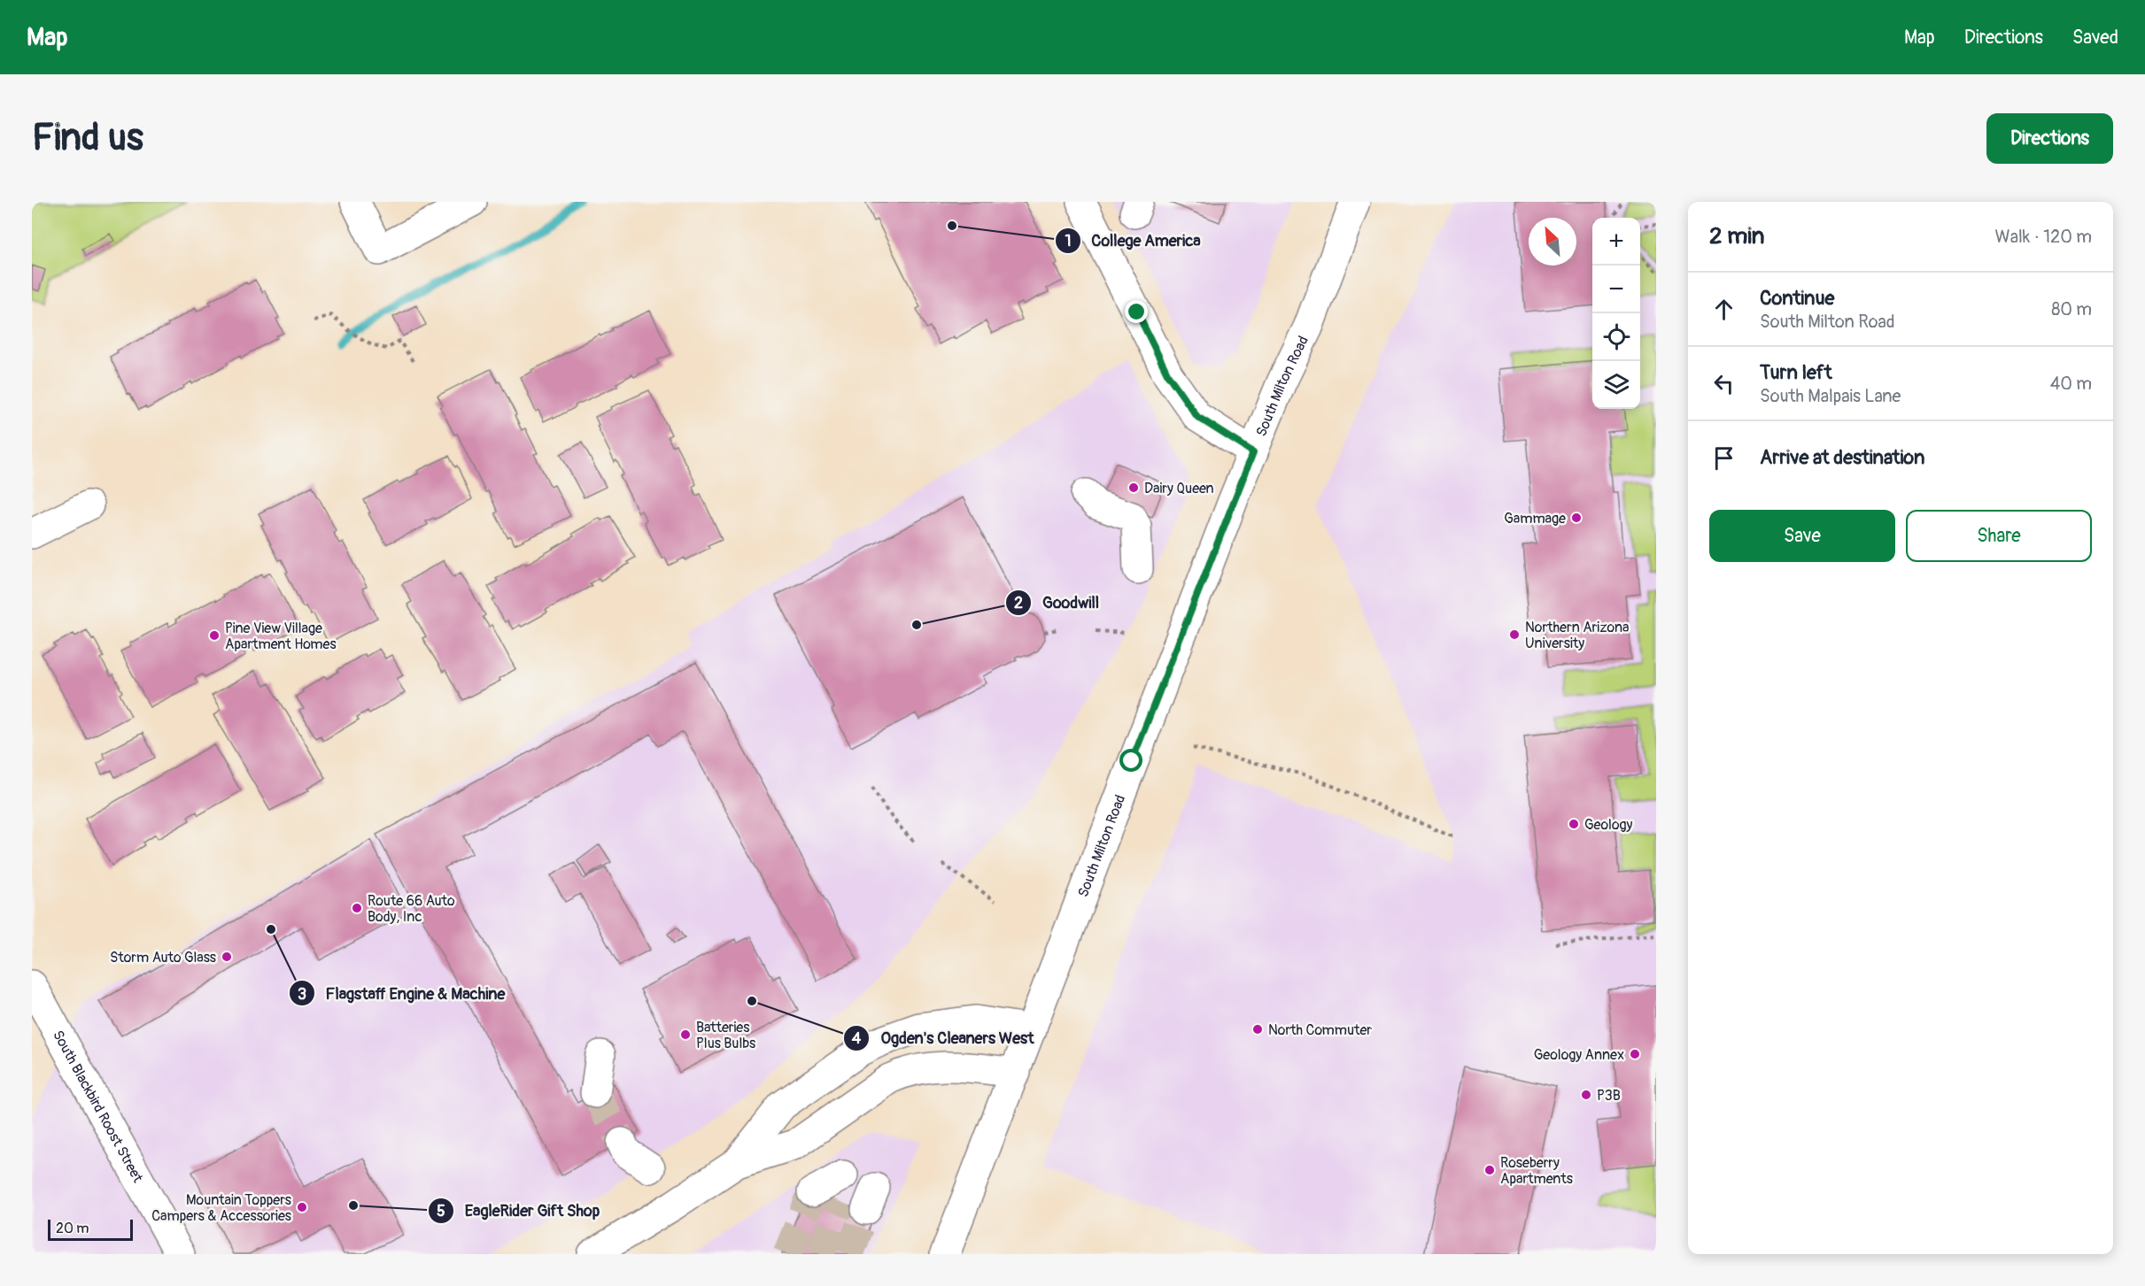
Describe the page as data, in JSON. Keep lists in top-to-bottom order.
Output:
{
  "streets": {
    "main road": ["South Milton Road", "South Blackbird Roost Street"]
  },
  "places": [
    "College America",
    "Dairy Queen",
    "Gammage",
    "Goodwill",
    "Northern Arizona University",
    "Pine View Village Apartment Homes",
    "Geology",
    "Route 66 Auto Body, Inc",
    "Flagstaff Engine & Machine",
    "Storm Auto Glass",
    "Ogden's Cleaners West",
    "North Commuter",
    "Batteries Plus Bulbs",
    "Geology Annex",
    "P3B",
    "Roseberry Apartments",
    "EagleRider Gift Shop",
    "Mountain Toppers Campers & Accessories"
  ],
  "scale_bar": "20 m",
  "north": "top left",
  "page": {
    "header": "Map",
    "nav": ["Map", "Directions", "Saved"],
    "buttons": [
      "Directions",
      ["Save", "Share"]
    ],
    "title": "Find us",
    "heading": ["2 min", "Walk · 120 m"],
    "map_buttons": ["+", "−"],
    "list": [
      ["Continue", "South Milton Road", "80 m"],
      ["Turn left", "South Malpais Lane", "40 m"],
      "Arrive at destination"
    ],
    "scale": "20 m"
  }
}
